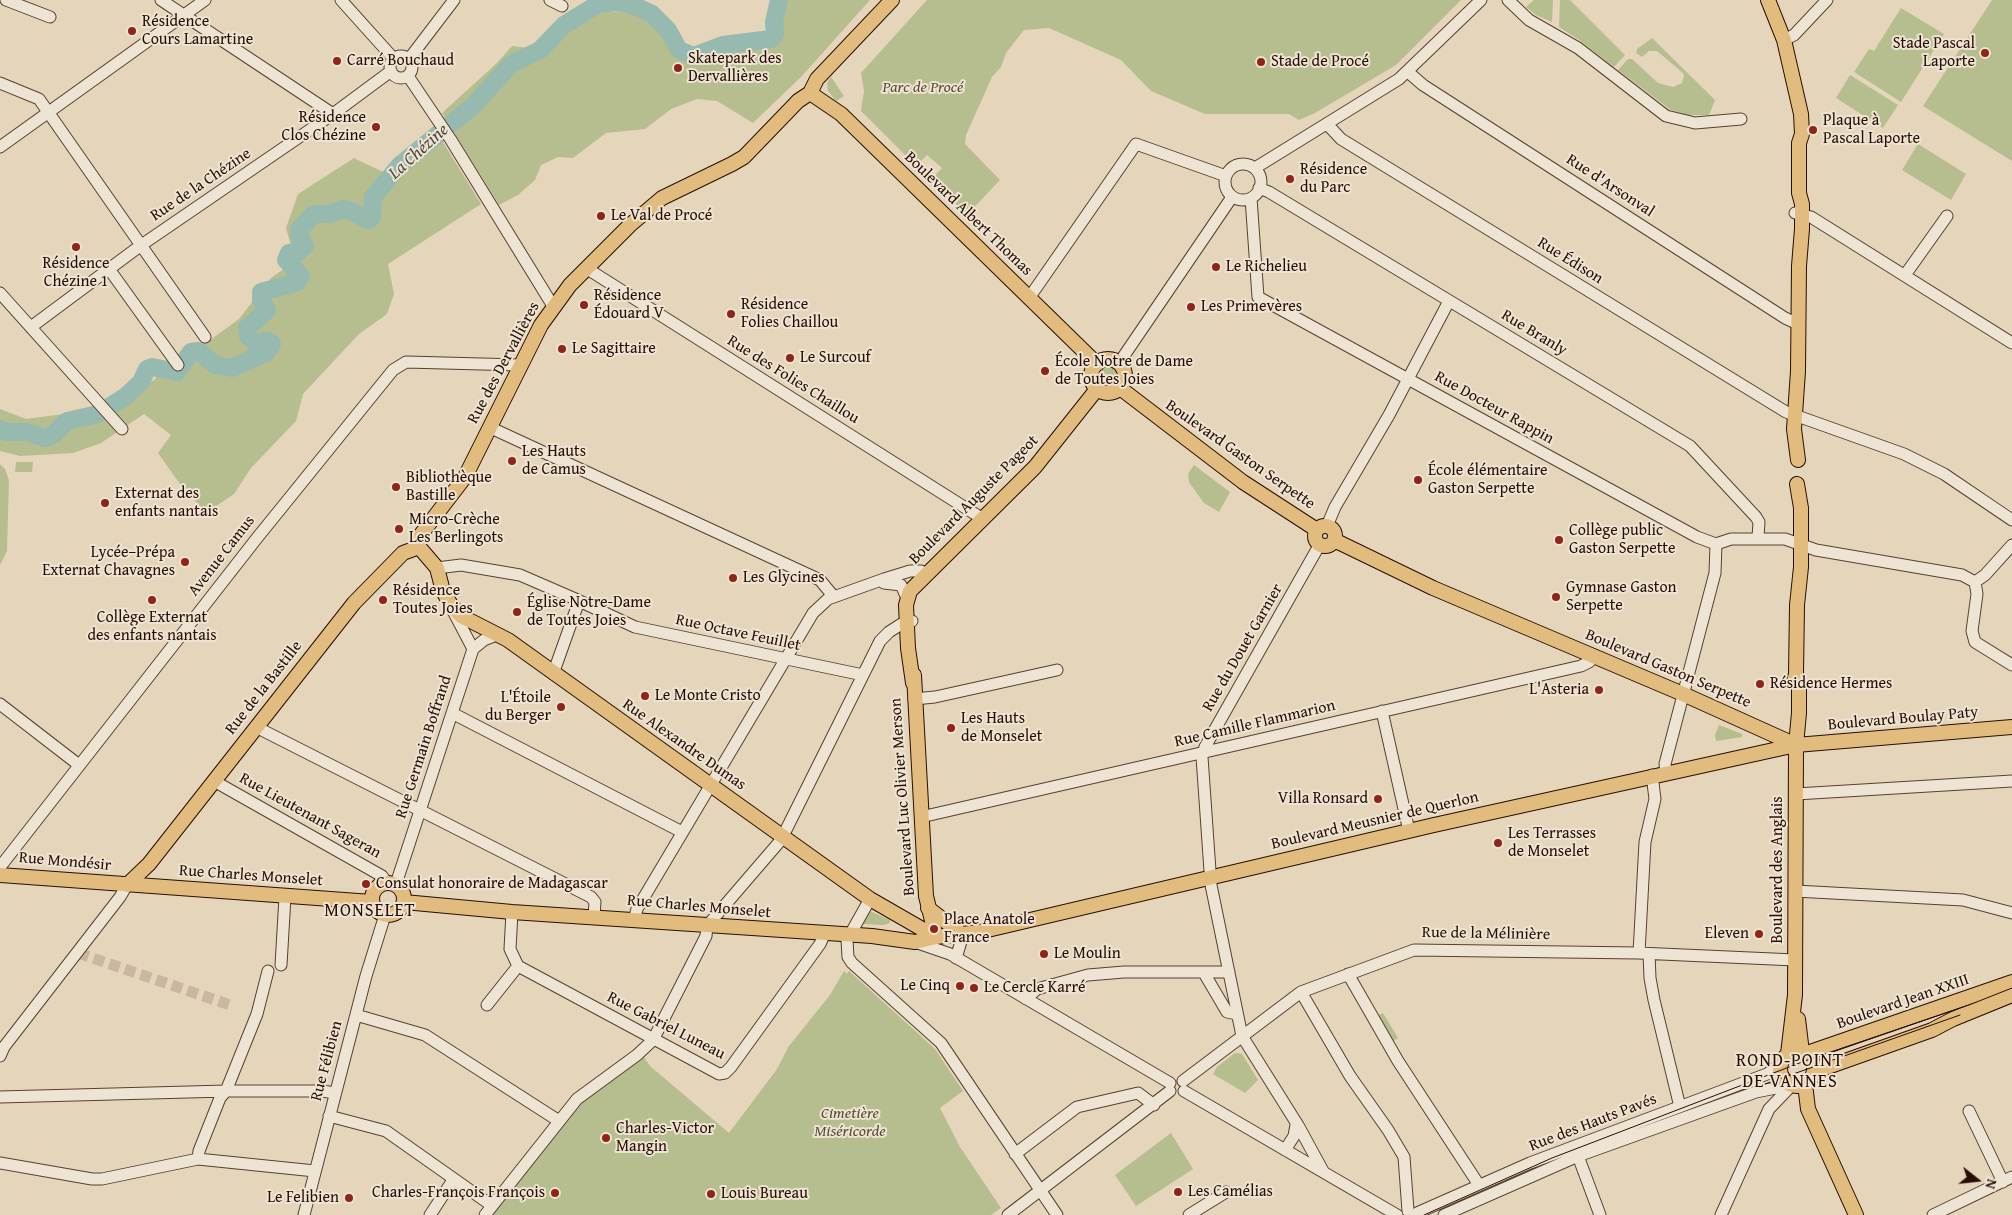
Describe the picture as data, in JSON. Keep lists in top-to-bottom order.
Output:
{
  "streets": {
    "main road": [
      "Boulevard Albert Thomas",
      "Rue des Dervallières",
      "Boulevard Gaston Serpette",
      "Boulevard Auguste Pageot",
      "Rue de la Bastille",
      "Boulevard Boulay Paty",
      "Rue Alexandre Dumas",
      "Boulevard Luc Olivier Merson",
      "Boulevard Meusnier de Querlon",
      "Rue Mondésir",
      "Boulevard des Anglais",
      "Rue Charles Monselet",
      "Boulevard Jean XXIII"
    ],
    "street": [
      "Rue de la Chézine",
      "Rue d'Arsonval",
      "Rue Édison",
      "Rue Branly",
      "Rue des Folies Chaillou",
      "Rue Docteur Rappin",
      "Avenue Camus",
      "Rue Octave Feuillet",
      "Rue du Douet Garnier",
      "Rue Camille Flammarion",
      "Rue Germain Boffrand",
      "Rue Lieutenant Sageran",
      "Rue de la Mélinière",
      "Rue Gabriel Luneau",
      "Rue Félibien",
      "Rue des Hauts Pavés"
    ]
  },
  "crossings": [
    ["Rue d'Arsonval", "Boulevard des Anglais"],
    ["Boulevard Albert Thomas", "Rue des Dervallières"],
    ["Boulevard Albert Thomas", "Boulevard Gaston Serpette"],
    ["Boulevard Albert Thomas", "Boulevard Auguste Pageot"],
    ["Rue Édison", "Boulevard des Anglais"],
    ["Rue Branly", "Rue Docteur Rappin"],
    ["Rue des Dervallières", "Rue des Folies Chaillou"],
    ["Rue des Dervallières", "Avenue Camus"],
    ["Rue des Dervallières", "Rue de la Bastille"],
    ["Rue des Dervallières", "Rue Alexandre Dumas"],
    ["Rue des Folies Chaillou", "Boulevard Auguste Pageot"],
    ["Boulevard Gaston Serpette", "Boulevard Auguste Pageot"],
    ["Boulevard Gaston Serpette", "Rue du Douet Garnier"],
    ["Boulevard Gaston Serpette", "Boulevard Boulay Paty"],
    ["Boulevard Gaston Serpette", "Rue Camille Flammarion"],
    ["Boulevard Gaston Serpette", "Boulevard Meusnier de Querlon"],
    ["Boulevard Gaston Serpette", "Boulevard des Anglais"],
    ["Boulevard Auguste Pageot", "Boulevard Luc Olivier Merson"],
    ["Rue Octave Feuillet", "Rue Alexandre Dumas"],
    ["Rue du Douet Garnier", "Rue Camille Flammarion"],
    ["Rue de la Bastille", "Rue Alexandre Dumas"],
    ["Rue de la Bastille", "Rue Lieutenant Sageran"],
    ["Rue de la Bastille", "Rue Mondésir"],
    ["Rue de la Bastille", "Rue Charles Monselet"],
    ["Boulevard Boulay Paty", "Boulevard Meusnier de Querlon"],
    ["Boulevard Boulay Paty", "Boulevard des Anglais"],
    ["Rue Camille Flammarion", "Boulevard Luc Olivier Merson"],
    ["Rue Alexandre Dumas", "Rue Germain Boffrand"],
    ["Rue Alexandre Dumas", "Rue Charles Monselet"],
    ["Rue Germain Boffrand", "Rue Lieutenant Sageran"],
    ["Rue Germain Boffrand", "Rue Charles Monselet"],
    ["Rue Germain Boffrand", "Rue Félibien"],
    ["Rue Lieutenant Sageran", "Rue Charles Monselet"],
    ["Rue Lieutenant Sageran", "Rue Félibien"],
    ["Boulevard Meusnier de Querlon", "Boulevard des Anglais"],
    ["Rue Mondésir", "Rue Charles Monselet"],
    ["Boulevard des Anglais", "Rue de la Mélinière"],
    ["Boulevard des Anglais", "Boulevard Jean XXIII"],
    ["Boulevard des Anglais", "Rue des Hauts Pavés"],
    ["Rue Charles Monselet", "Rue Gabriel Luneau"],
    ["Rue Charles Monselet", "Rue Félibien"],
    ["Boulevard Jean XXIII", "Rue des Hauts Pavés"]
  ],
  "districts": ["MONSELET", "ROND-POINT DE VANNES"],
  "water": ["La Chézine"],
  "parks": ["Parc de Procé", "Cimetière Miséricorde"],
  "places": [
    "Résidence Cours Lamartine",
    "Stade Pascal Laporte",
    "Carré Bouchaud",
    "Stade de Procé",
    "Skatepark des Dervallières",
    "Résidence Clos Chézine",
    "Plaque à Pascal Laporte",
    "Résidence du Parc",
    "Le Val de Procé",
    "Résidence Chézine 1",
    "Le Richelieu",
    "Résidence Édouard V",
    "Les Primevères",
    "Résidence Folies Chaillou",
    "Le Sagittaire",
    "Le Surcouf",
    "École Notre de Dame de Toutes Joies",
    "Les Hauts de Camus",
    "École élémentaire Gaston Serpette",
    "Bibliothèque Bastille",
    "Externat des enfants nantais",
    "Micro-Crèche Les Berlingots",
    "Collège public Gaston Serpette",
    "Lycée–Prépa Externat Chavagnes",
    "Les Glycines",
    "Gymnase Gaston Serpette",
    "Collège Externat des enfants nantais",
    "Résidence Toutes Joies",
    "Église Notre-Dame de Toutes Joies",
    "Résidence Hermes",
    "L'Asteria",
    "Le Monte Cristo",
    "L'Étoile du Berger",
    "Les Hauts de Monselet",
    "Villa Ronsard",
    "Les Terrasses de Monselet",
    "Consulat honoraire de Madagascar",
    "Place Anatole France",
    "Eleven",
    "Le Moulin",
    "Le Cinq",
    "Le Cercle Karré",
    "Charles-Victor Mangin",
    "Les Camélias",
    "Charles-François François",
    "Louis Bureau",
    "Le Felibien"
  ],
  "north": "right"
}
